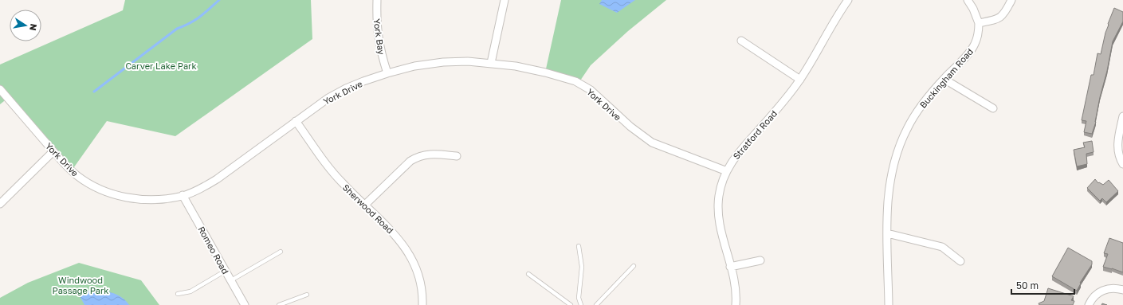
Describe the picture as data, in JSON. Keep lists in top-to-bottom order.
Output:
{
  "streets": {
    "street": [
      "York Bay",
      "Buckingham Road",
      "York Drive",
      "Stratford Road",
      "Sherwood Road",
      "Romeo Road"
    ]
  },
  "crossings": [
    ["York Bay", "York Drive"],
    ["York Drive", "Stratford Road"],
    ["York Drive", "Sherwood Road"],
    ["York Drive", "Romeo Road"]
  ],
  "parks": ["Carver Lake Park", "Windwood Passage Park"],
  "scale_bar": "50 m",
  "north": "right"
}
